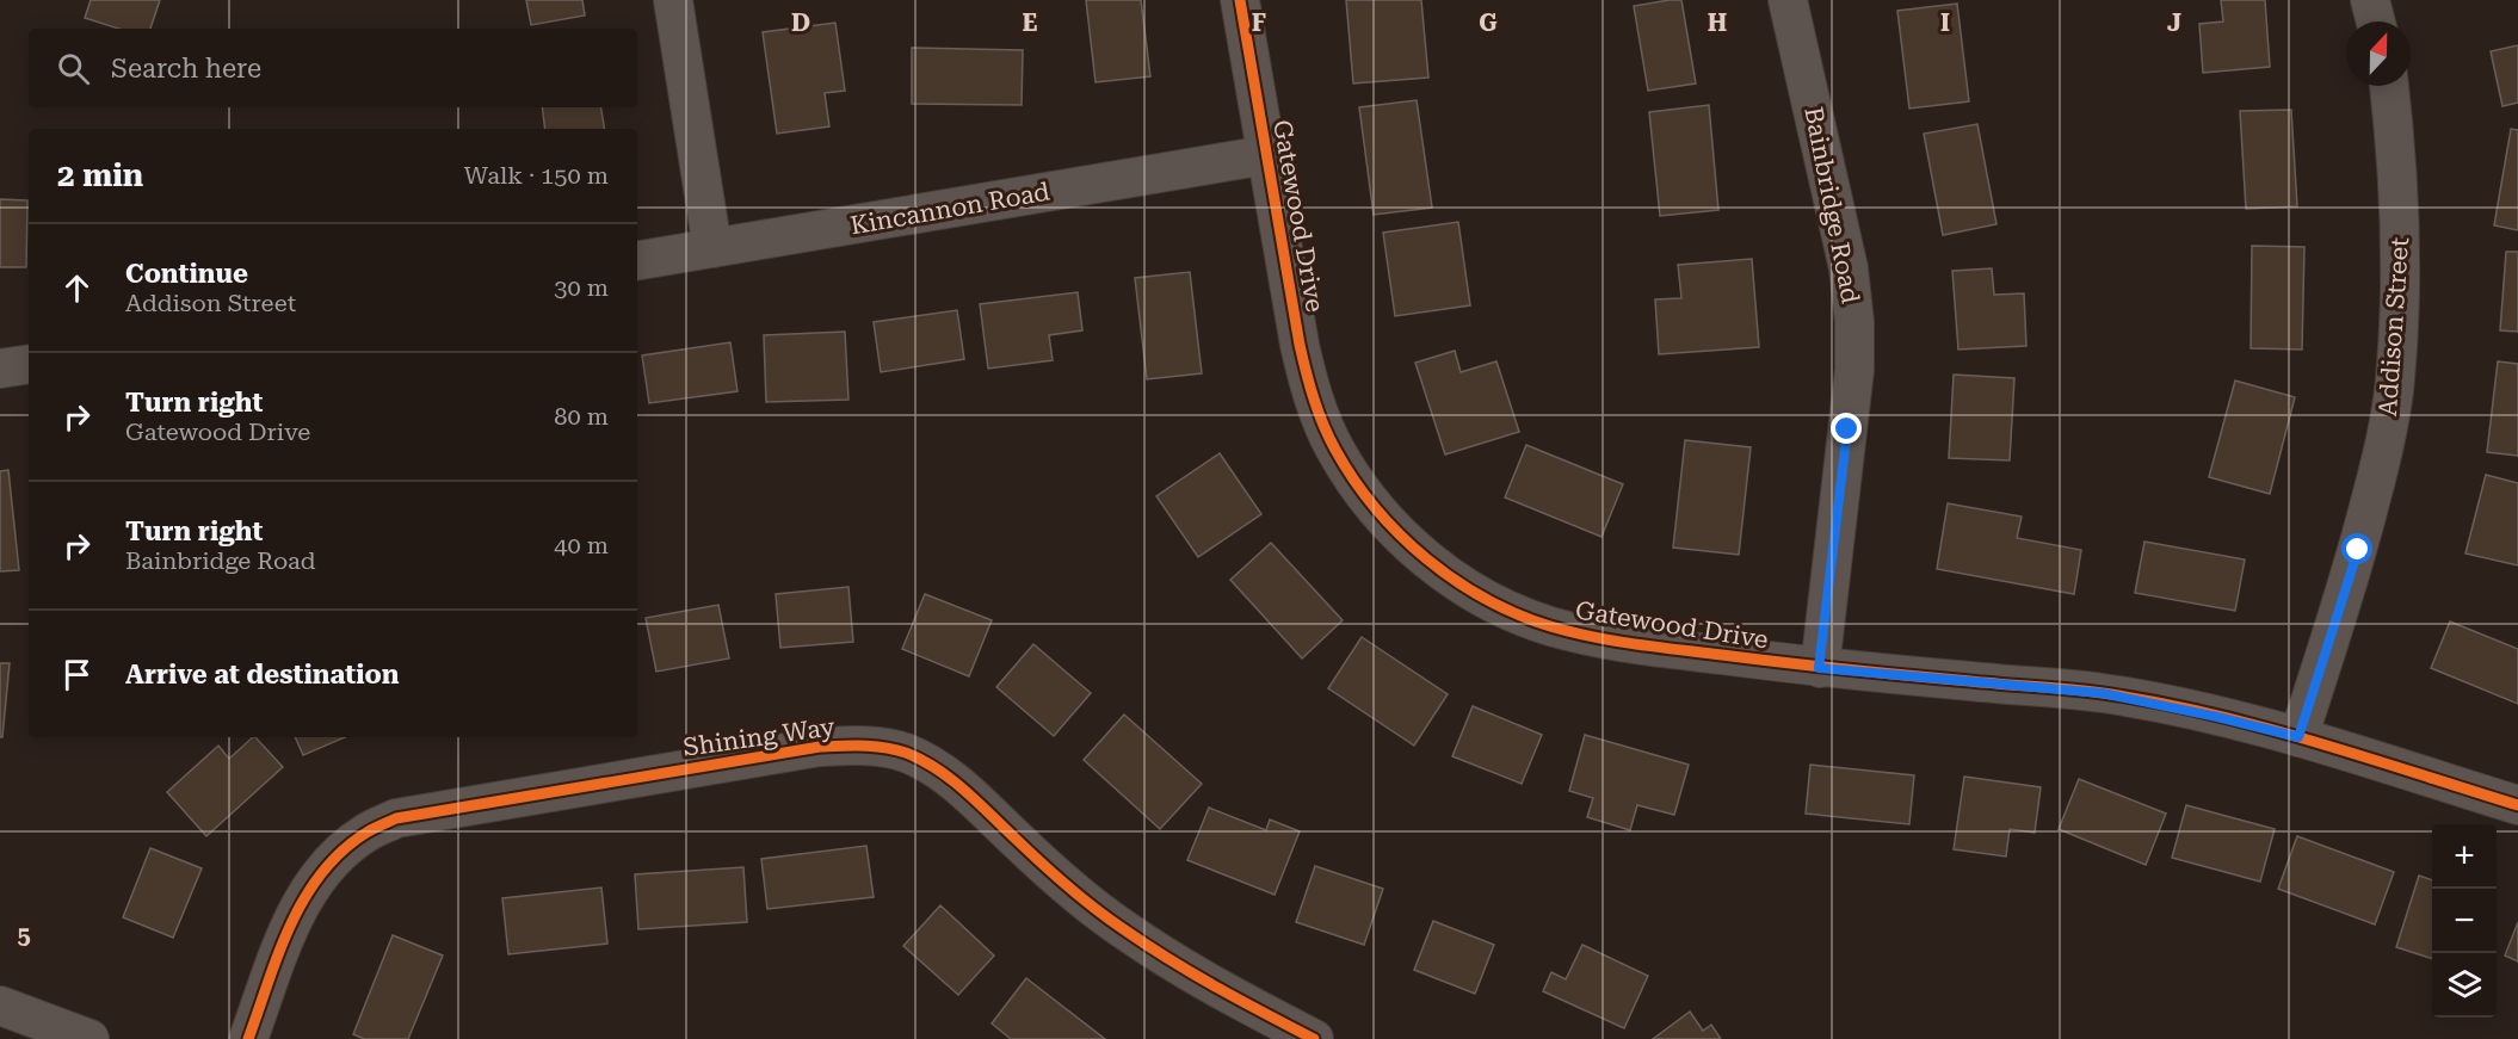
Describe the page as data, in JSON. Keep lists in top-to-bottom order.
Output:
{
  "streets": {
    "street": [
      "Bainbridge Road",
      "Kincannon Road",
      "Gatewood Drive",
      "Addison Street",
      "Shining Way"
    ]
  },
  "crossings": [
    ["Bainbridge Road", "Gatewood Drive"],
    ["Kincannon Road", "Gatewood Drive"],
    ["Gatewood Drive", "Addison Street"]
  ],
  "north": "top",
  "page": {
    "search": "Search here",
    "heading": ["2 min", "Walk · 150 m"],
    "list": [
      ["Continue", "Addison Street", "30 m"],
      ["Turn right", "Gatewood Drive", "80 m"],
      ["Turn right", "Bainbridge Road", "40 m"],
      "Arrive at destination"
    ],
    "map_buttons": ["+", "−"]
  },
  "grid": {
    "columns": [
      "D",
      "E",
      "F",
      "G",
      "H",
      "I",
      "J"
    ],
    "rows": ["5"]
  }
}
